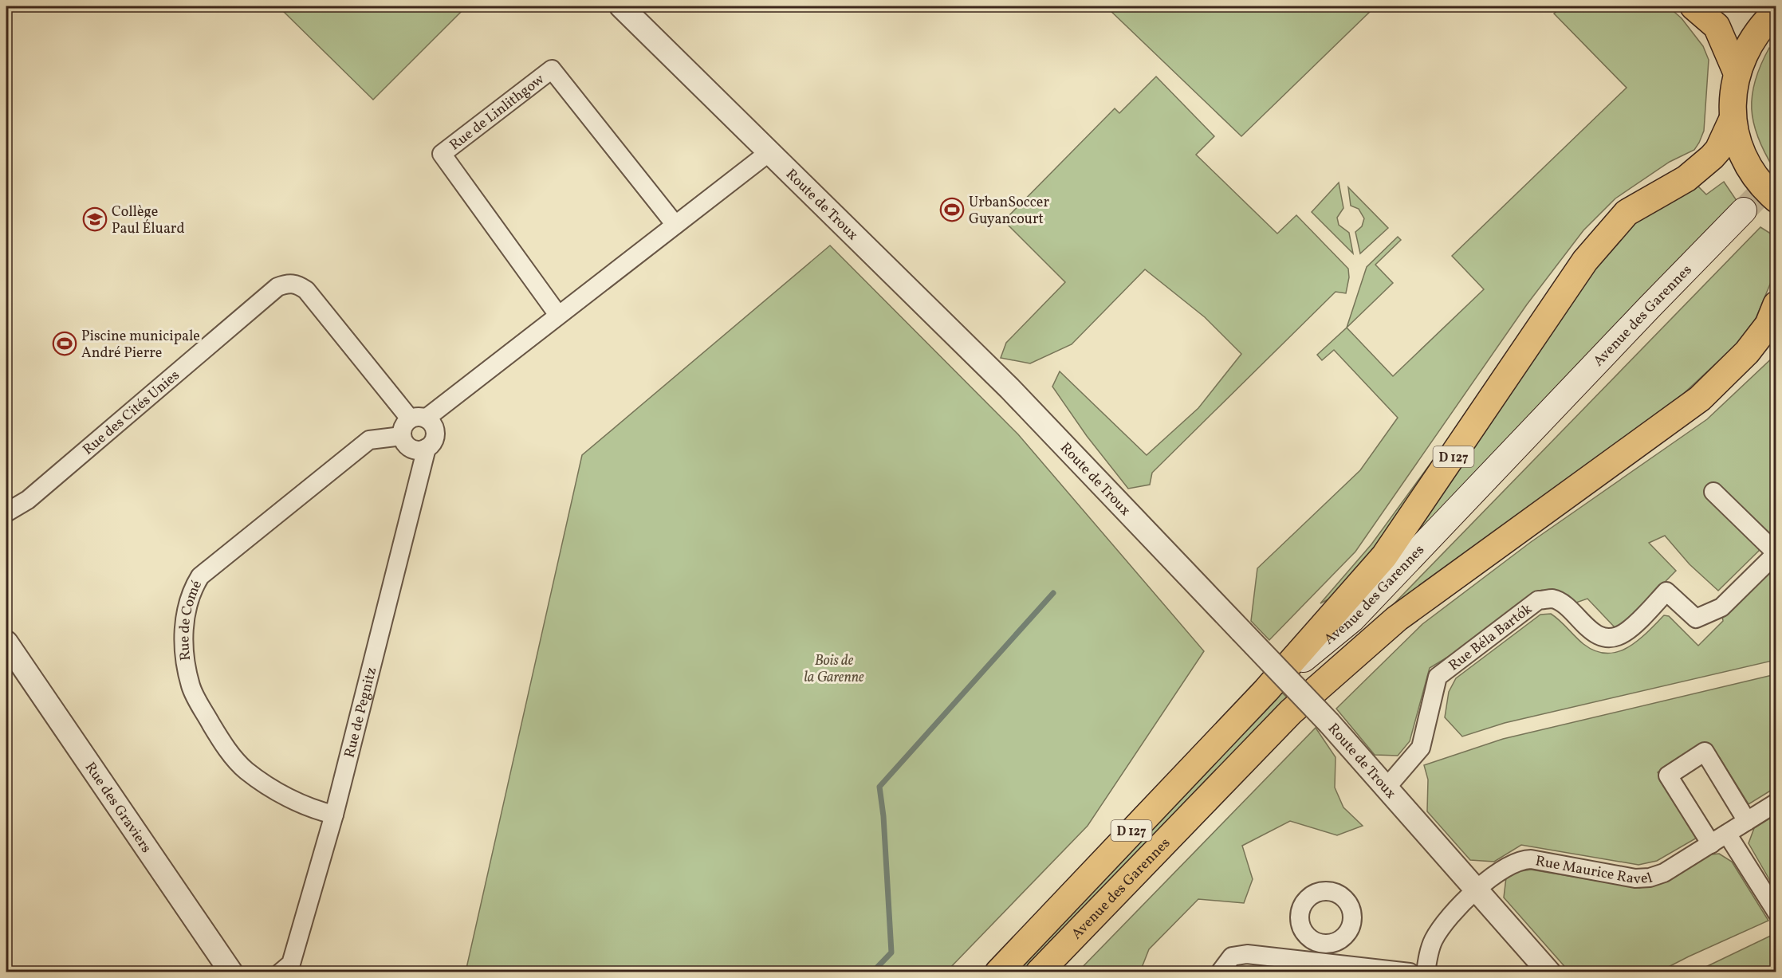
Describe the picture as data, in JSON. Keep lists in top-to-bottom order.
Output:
{
  "streets": {
    "main road": ["Avenue des Garennes", "D 127"],
    "street": [
      "Rue de Linlithgow",
      "Route de Troux",
      "Rue des Cités Unies",
      "Rue de Comé",
      "Rue Béla Bartók",
      "Rue de Pegnitz",
      "Rue des Graviers",
      "Rue Maurice Ravel"
    ]
  },
  "crossings": [
    ["Route de Troux", "Rue Béla Bartók"],
    ["Route de Troux", "Rue Maurice Ravel"],
    ["Avenue des Garennes", "D 127"],
    ["Rue des Cités Unies", "Rue de Comé"],
    ["Rue des Cités Unies", "Rue de Pegnitz"],
    ["Rue de Comé", "Rue de Pegnitz"]
  ],
  "parks": ["Bois de la Garenne"],
  "places": {
    "sports": ["UrbanSoccer Guyancourt", "Piscine municipale André Pierre"],
    "school or university": ["Collège Paul Éluard"]
  }
}
